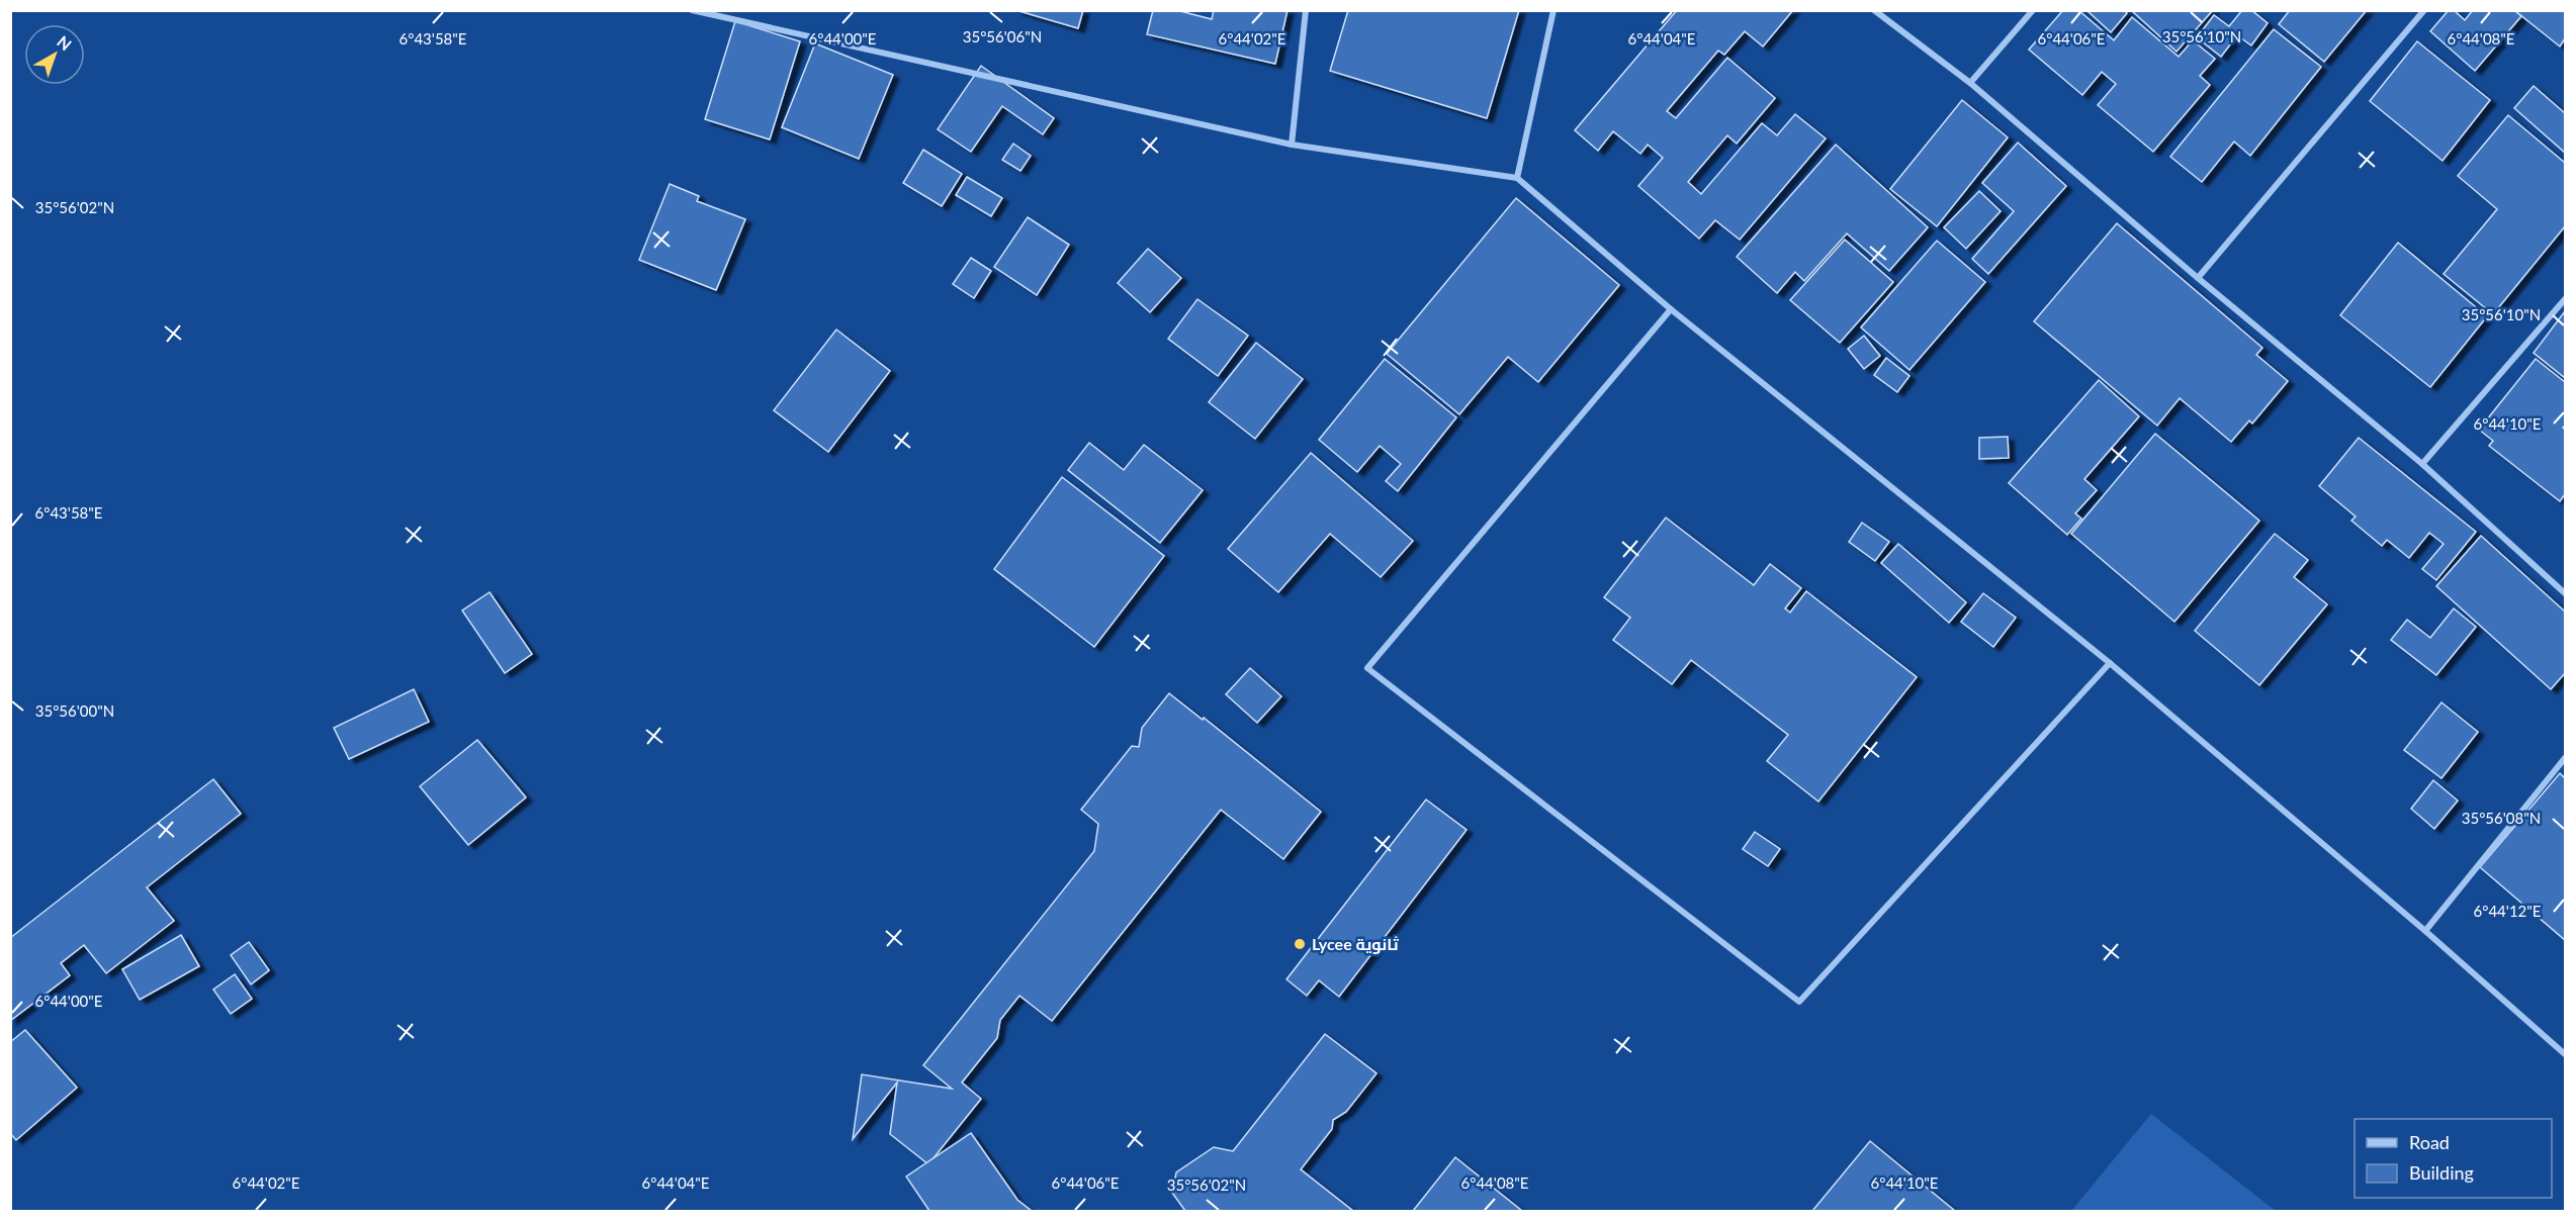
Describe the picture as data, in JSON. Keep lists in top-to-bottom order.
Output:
{
  "places": ["Lycee ثانوية"],
  "legend": ["Road", "Building"],
  "north": "top right",
  "coordinates": [
    "35°56'06\"N",
    "35°56'10\"N",
    "6°43'58\"E",
    "6°44'00\"E",
    "6°44'02\"E",
    "6°44'04\"E",
    "6°44'06\"E",
    "6°44'08\"E",
    "35°56'02\"N",
    "6°44'10\"E",
    "35°56'00\"N",
    "35°56'08\"N",
    "6°44'12\"E"
  ]
}
